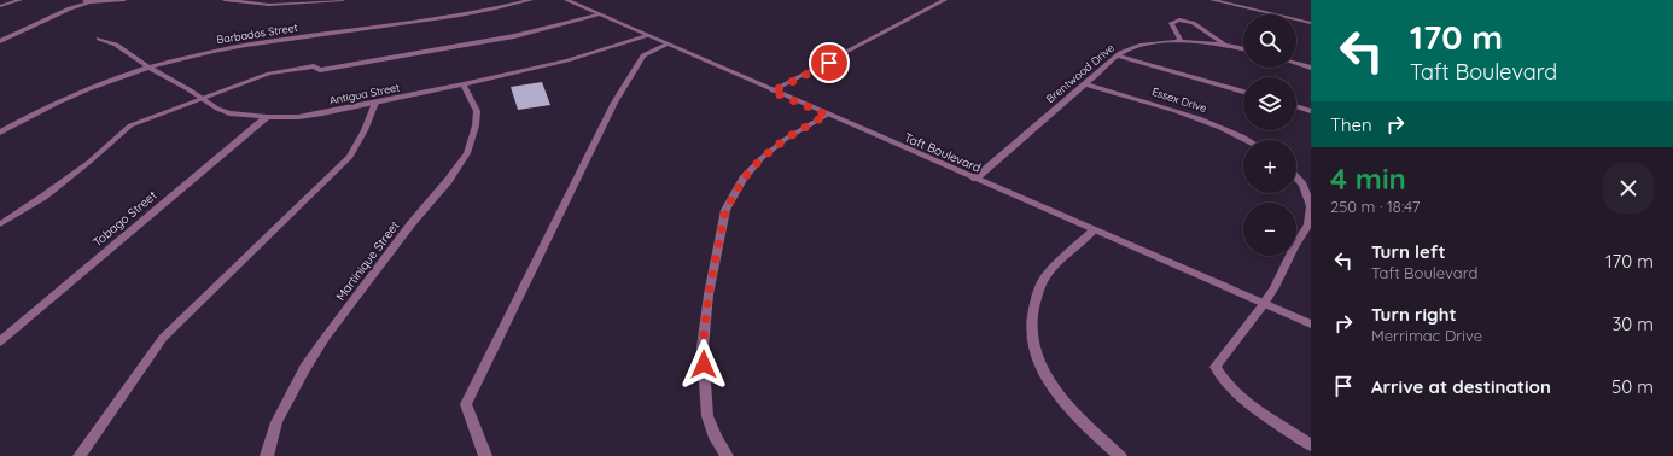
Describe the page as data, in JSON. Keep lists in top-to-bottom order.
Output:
{
  "streets": {
    "street": [
      "Barbados Street",
      "Brentwood Drive",
      "Antigua Street",
      "Essex Drive",
      "Taft Boulevard",
      "Tobago Street",
      "Martinique Street"
    ]
  },
  "crossings": [
    ["Barbados Street", "Antigua Street"],
    ["Brentwood Drive", "Essex Drive"],
    ["Brentwood Drive", "Taft Boulevard"],
    ["Antigua Street", "Taft Boulevard"],
    ["Antigua Street", "Tobago Street"],
    ["Antigua Street", "Martinique Street"]
  ],
  "page": {
    "turn": ["170 m", "Taft Boulevard"],
    "map_buttons": ["+", "−"],
    "then": "Then",
    "heading": ["4 min", "250 m · 18:47"],
    "list": [
      {
        "name": "Turn left",
        "note": "Taft Boulevard",
        "value": "170 m"
      },
      {
        "name": "Turn right",
        "note": "Merrimac Drive",
        "value": "30 m"
      },
      {
        "name": "Arrive at destination",
        "value": "50 m"
      }
    ]
  }
}
